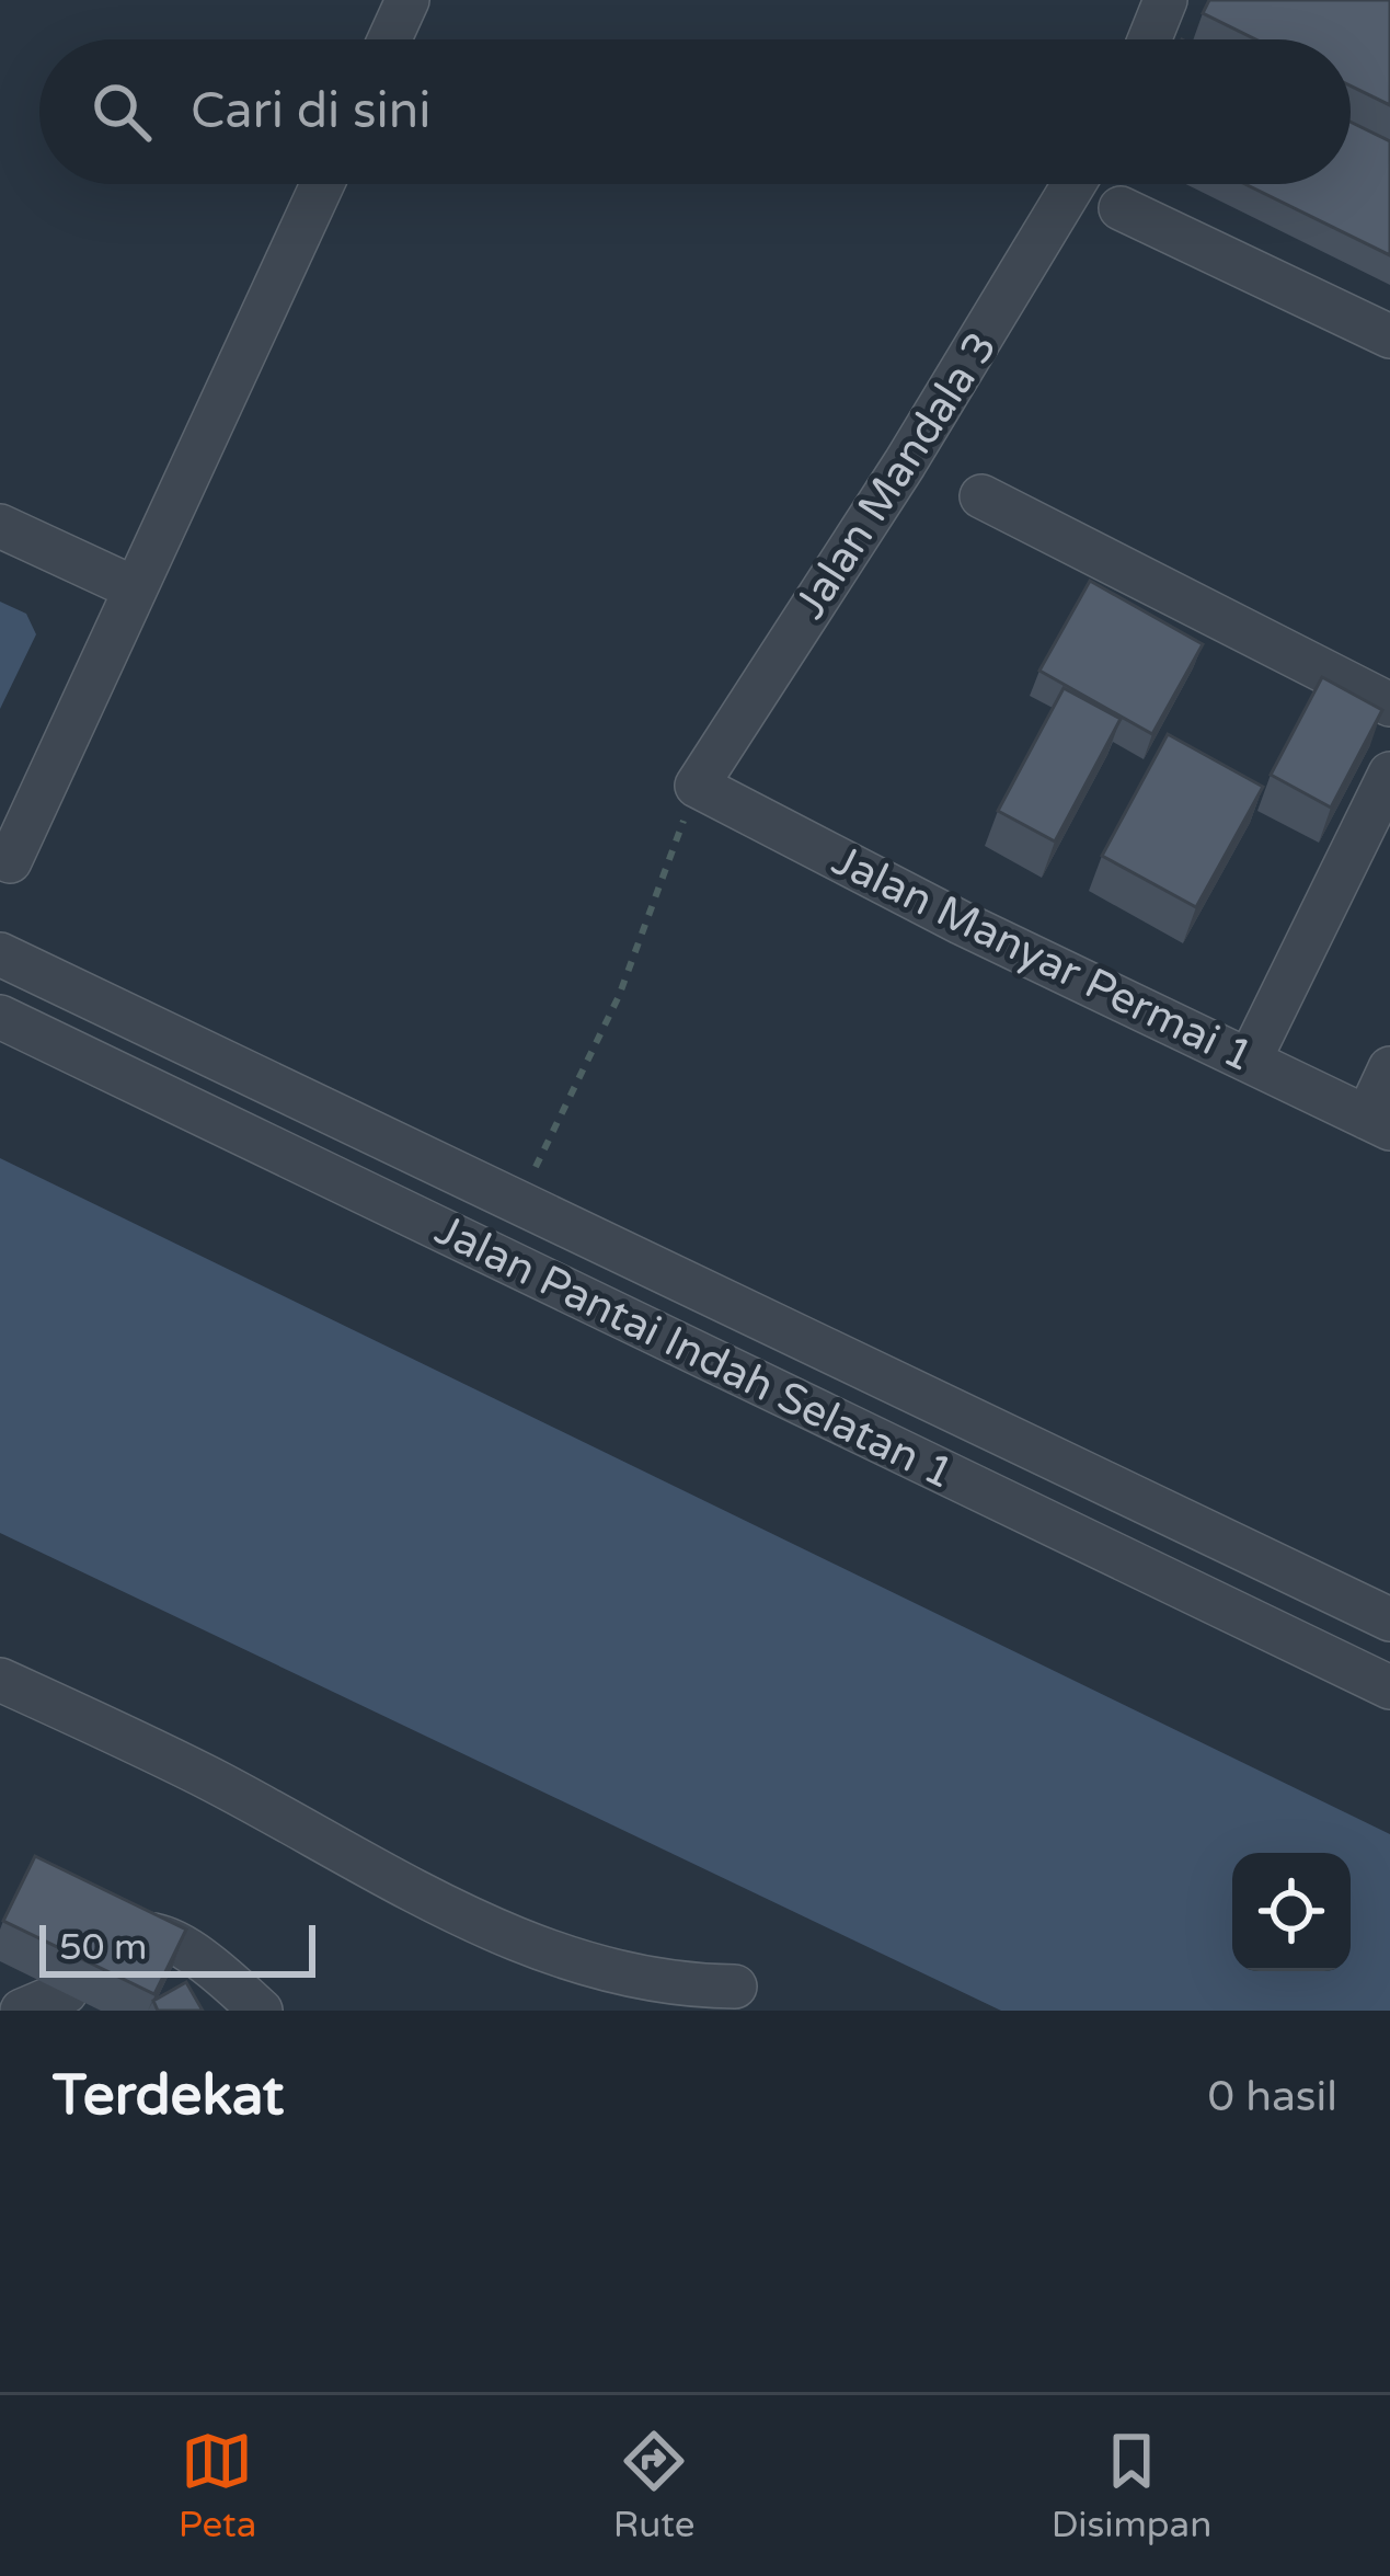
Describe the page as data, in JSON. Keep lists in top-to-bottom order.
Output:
{
  "streets": {
    "street": ["Jalan Mandala 3", "Jalan Manyar Permai 1", "Jalan Pantai Indah Selatan 1"]
  },
  "crossings": [
    ["Jalan Mandala 3", "Jalan Manyar Permai 1"]
  ],
  "scale_bar": "50 m",
  "page": {
    "search": "Cari di sini",
    "scale": "50 m",
    "heading": ["Terdekat", "0 hasil"],
    "nav": ["Peta", "Rute", "Disimpan"]
  }
}
